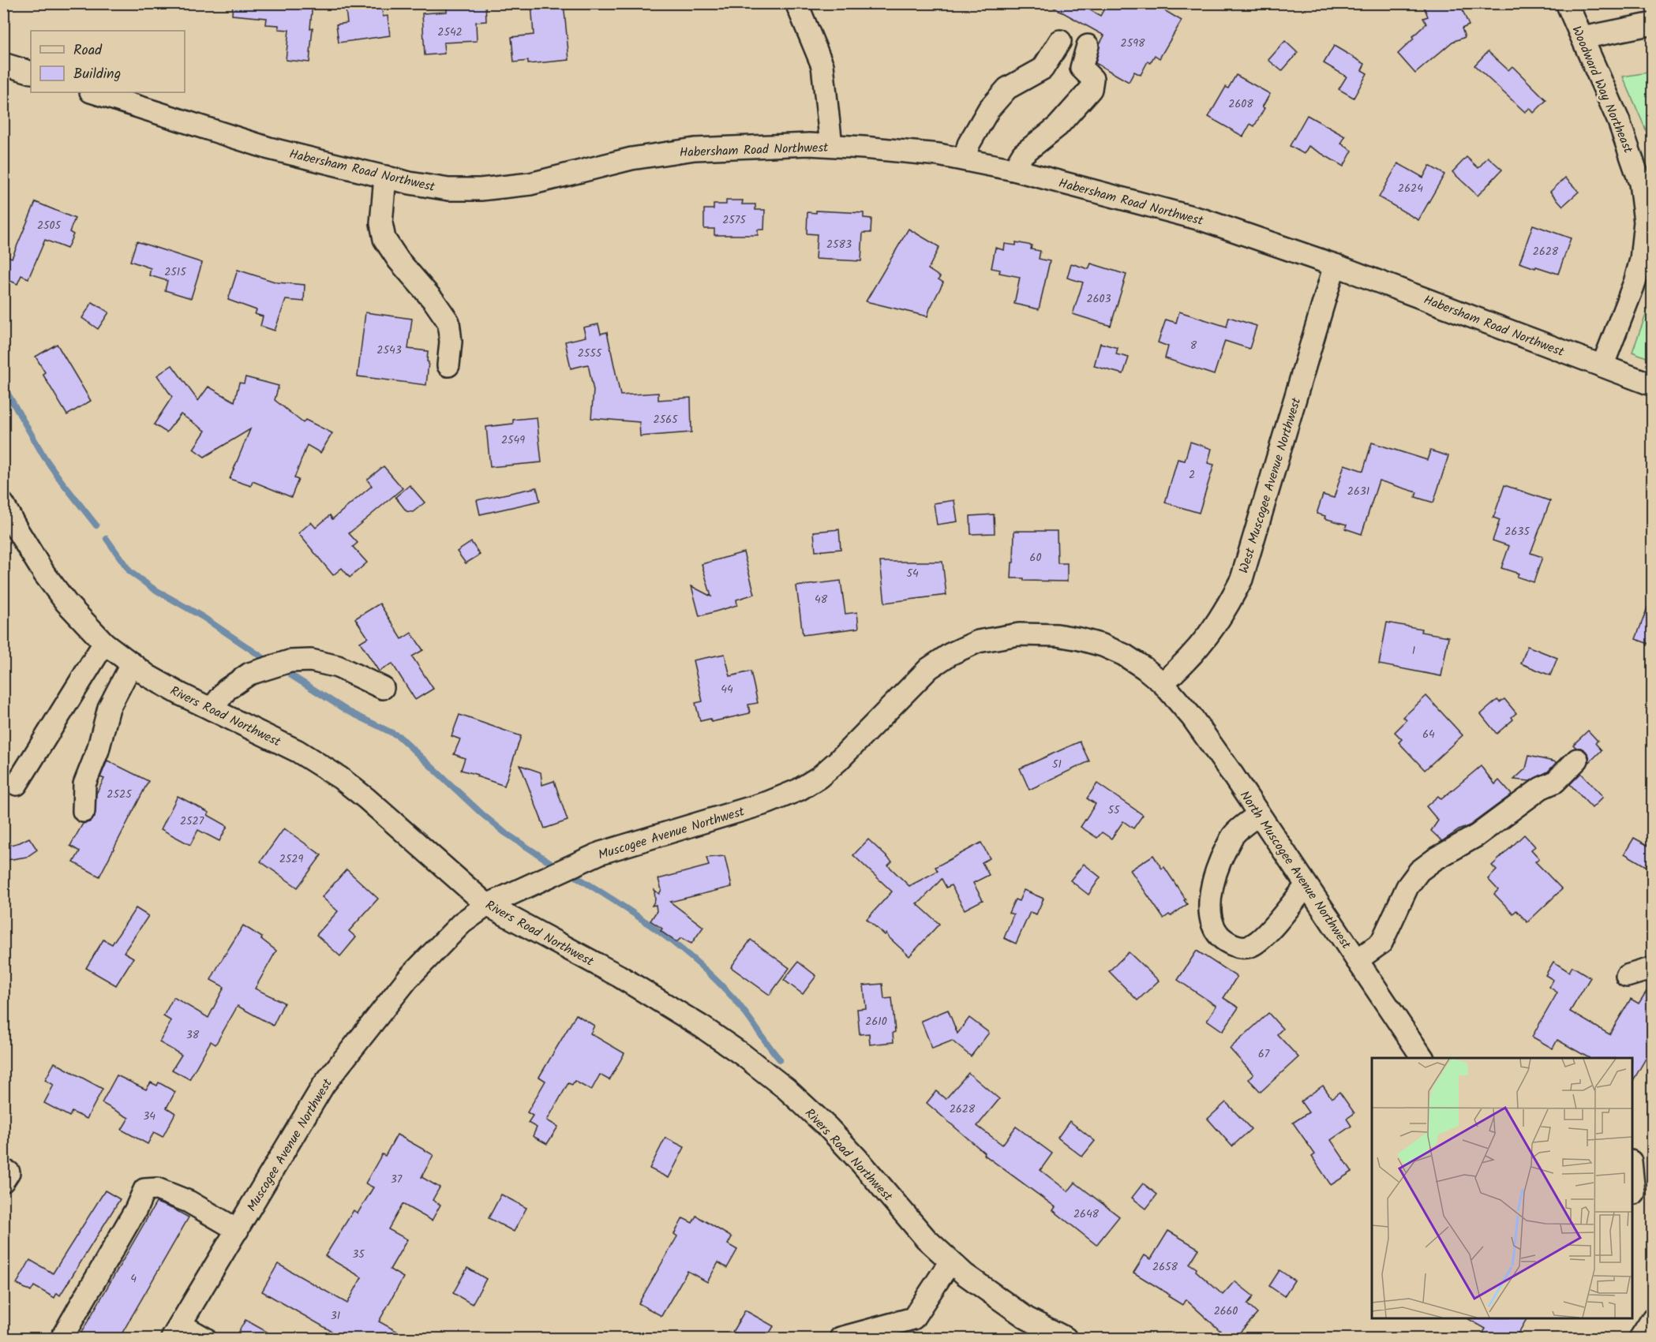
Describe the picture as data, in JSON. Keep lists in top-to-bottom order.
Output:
{
  "streets": {
    "street": [
      "Woodward Way Northeast",
      "Habersham Road Northwest",
      "West Muscogee Avenue Northwest",
      "Rivers Road Northwest",
      "Muscogee Avenue Northwest",
      "North Muscogee Avenue Northwest"
    ]
  },
  "crossings": [
    ["Woodward Way Northeast", "Habersham Road Northwest"],
    ["Habersham Road Northwest", "West Muscogee Avenue Northwest"],
    ["West Muscogee Avenue Northwest", "Muscogee Avenue Northwest"],
    ["West Muscogee Avenue Northwest", "North Muscogee Avenue Northwest"],
    ["Rivers Road Northwest", "Muscogee Avenue Northwest"],
    ["Muscogee Avenue Northwest", "North Muscogee Avenue Northwest"]
  ],
  "house_numbers": [
    "2542",
    "2598",
    "2608",
    "2624",
    "2575",
    "2505",
    "2583",
    "2628",
    "2515",
    "2603",
    "8",
    "2543",
    "2555",
    "2565",
    "2549",
    "2",
    "2631",
    "2635",
    "60",
    "54",
    "48",
    "1",
    "44",
    "64",
    "51",
    "2525",
    "55",
    "2527",
    "2529",
    "2610",
    "38",
    "67",
    "2628",
    "34",
    "37",
    "2648",
    "35",
    "2658",
    "4",
    "2660",
    "31"
  ],
  "legend": ["Road", "Building"]
}
